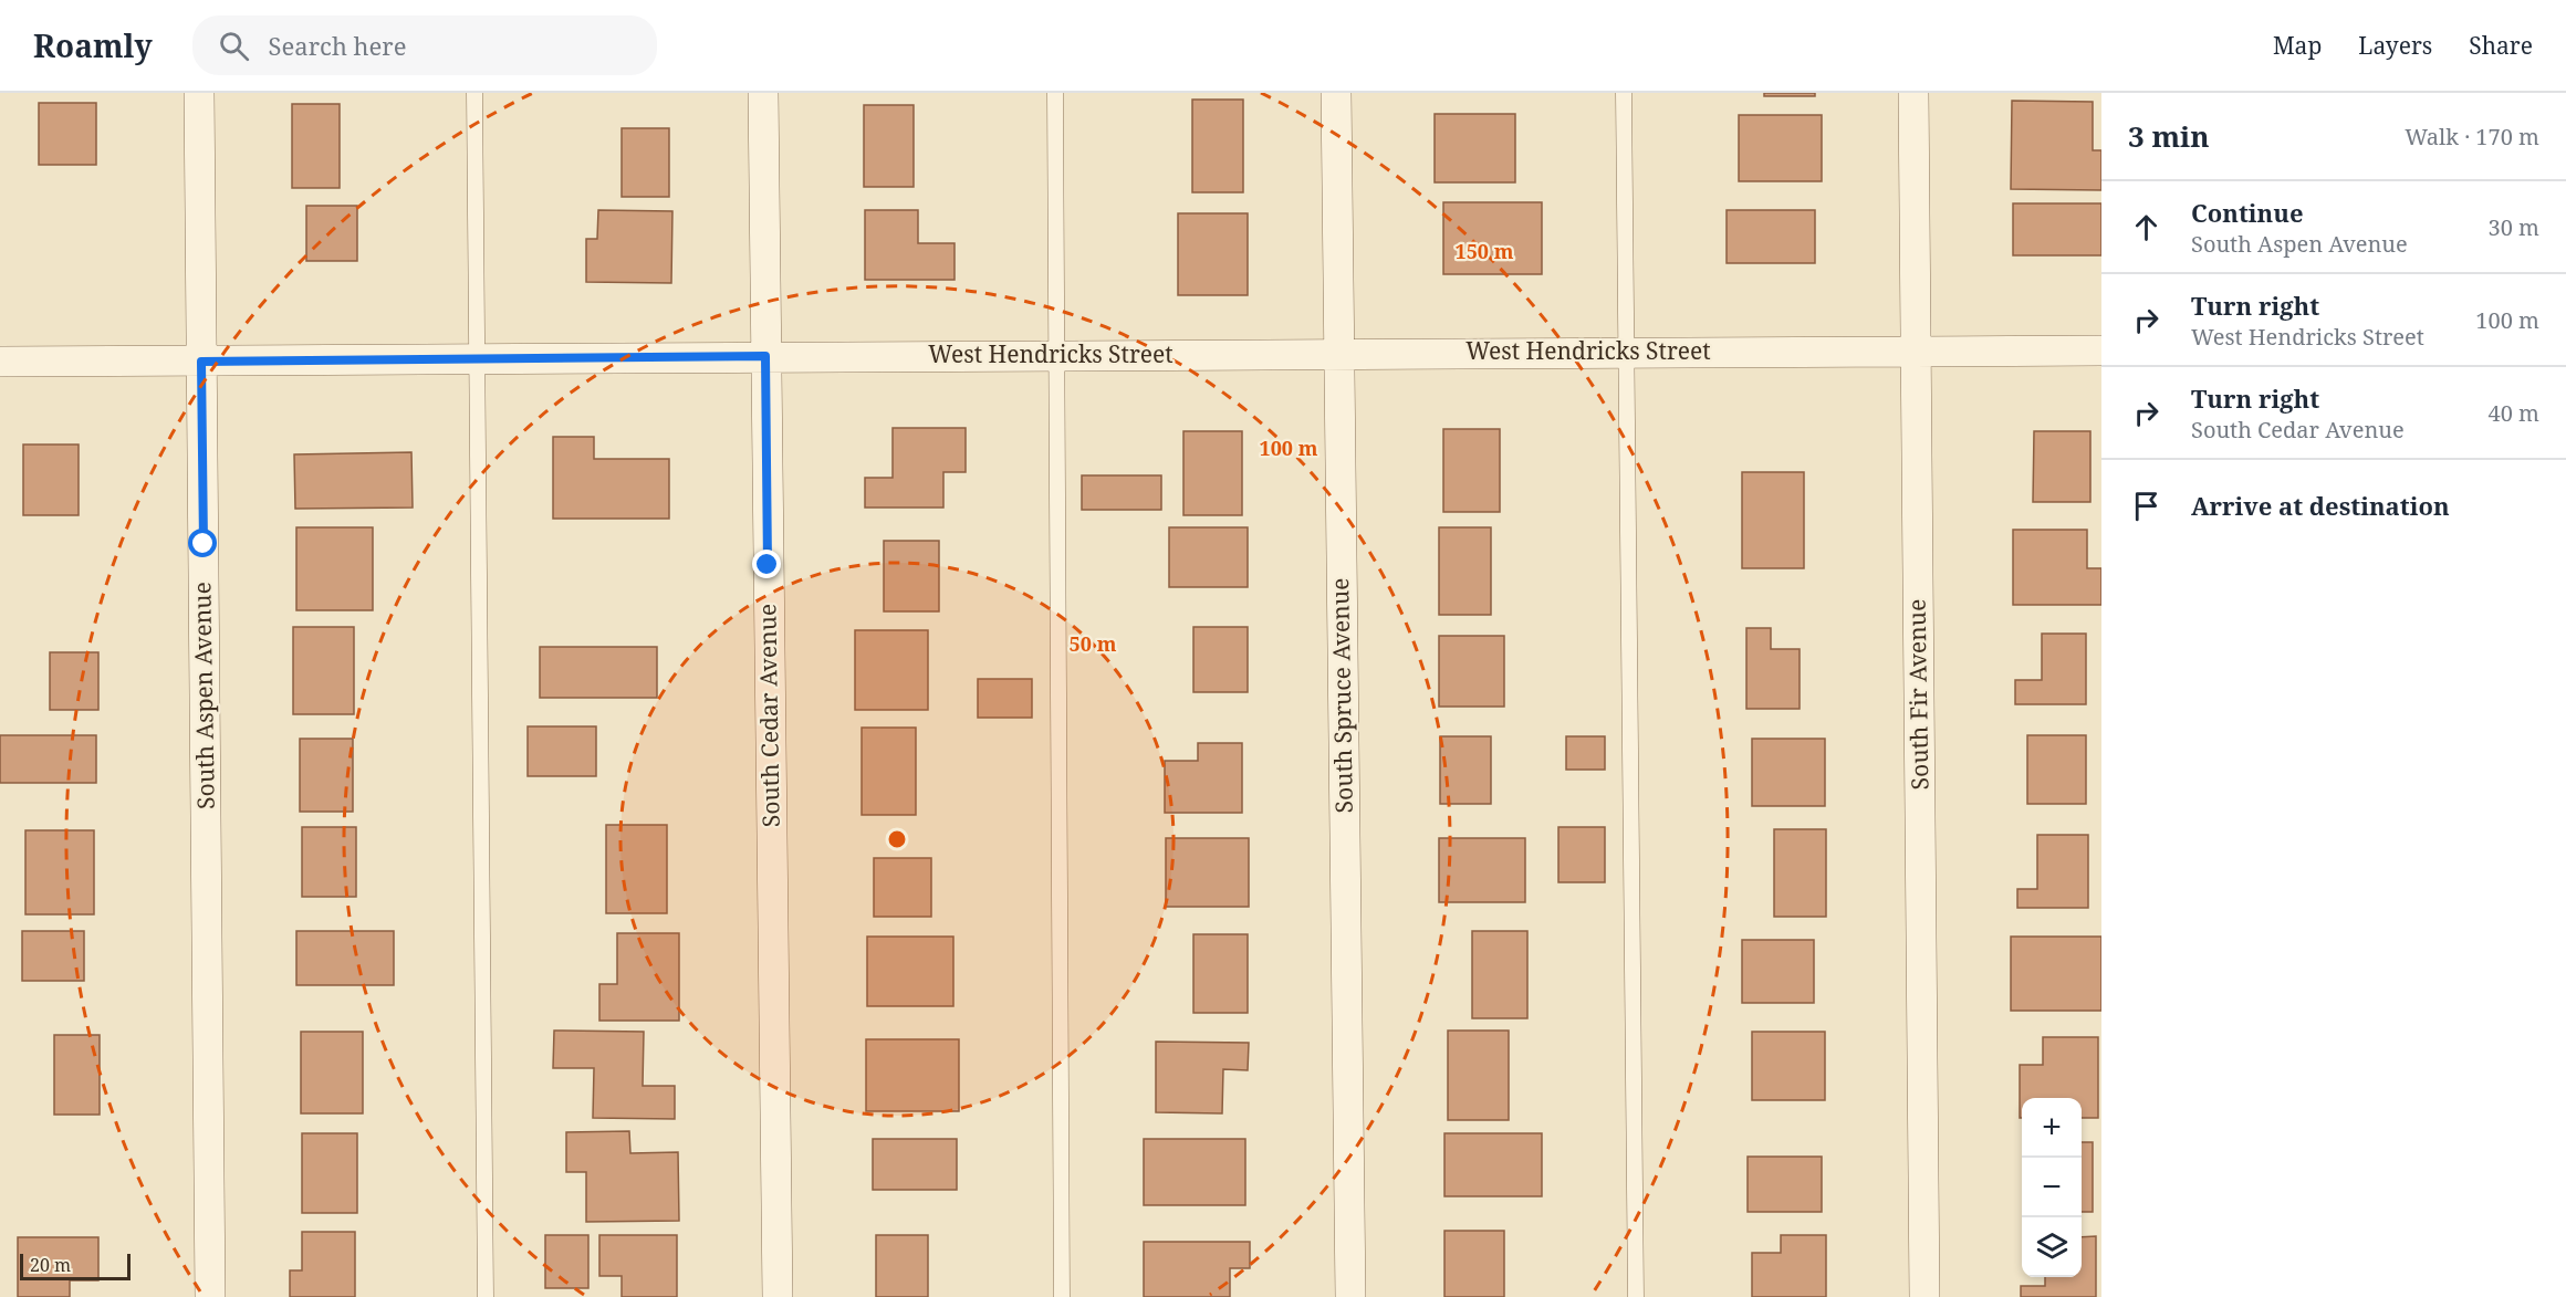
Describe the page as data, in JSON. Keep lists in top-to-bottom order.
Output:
{
  "streets": {
    "street": [
      "West Hendricks Street",
      "South Fir Avenue",
      "South Aspen Avenue",
      "South Spruce Avenue",
      "South Cedar Avenue"
    ]
  },
  "crossings": [
    ["West Hendricks Street", "South Fir Avenue"],
    ["West Hendricks Street", "South Aspen Avenue"],
    ["West Hendricks Street", "South Spruce Avenue"],
    ["West Hendricks Street", "South Cedar Avenue"]
  ],
  "scale_bar": "20 m",
  "page": {
    "header": "Roamly",
    "search": "Search here",
    "nav": ["Map", "Layers", "Share"],
    "heading": ["3 min", "Walk · 170 m"],
    "list": [
      ["Continue", "South Aspen Avenue", "30 m"],
      ["Turn right", "West Hendricks Street", "100 m"],
      ["Turn right", "South Cedar Avenue", "40 m"],
      "Arrive at destination"
    ],
    "map_buttons": ["+", "−"],
    "scale": "20 m"
  },
  "rings": ["150 m", "100 m", "50 m"]
}
